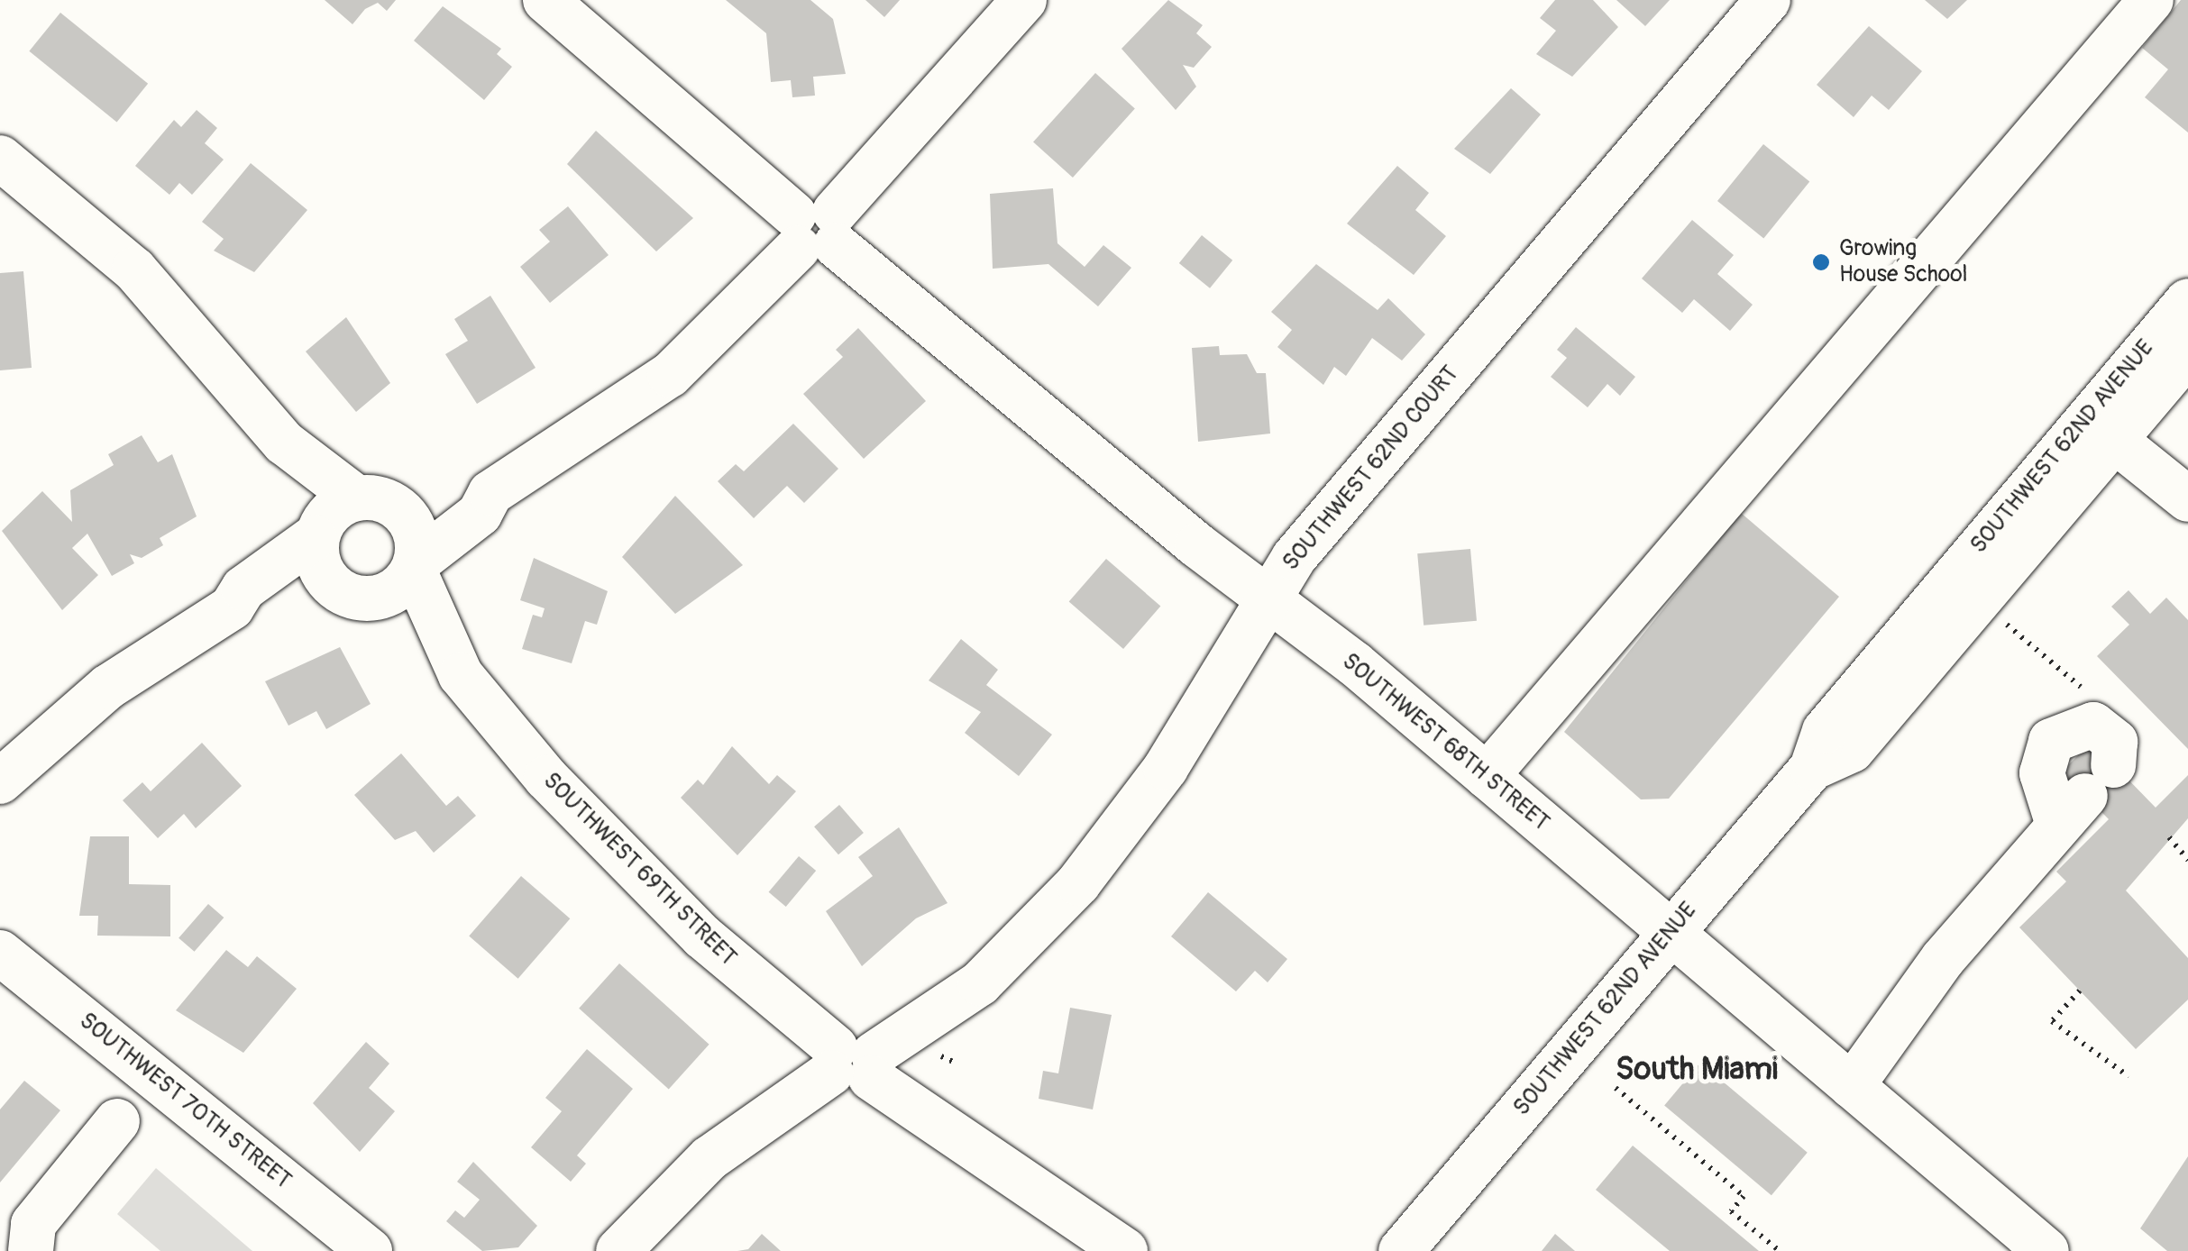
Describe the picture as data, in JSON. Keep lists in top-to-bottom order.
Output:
{
  "streets": {
    "street": [
      "SOUTHWEST 62ND AVENUE",
      "SOUTHWEST 62ND COURT",
      "SOUTHWEST 68TH STREET",
      "SOUTHWEST 69TH STREET",
      "SOUTHWEST 70TH STREET"
    ]
  },
  "crossings": [
    ["SOUTHWEST 62ND AVENUE", "SOUTHWEST 68TH STREET"],
    ["SOUTHWEST 62ND COURT", "SOUTHWEST 68TH STREET"],
    ["SOUTHWEST 62ND COURT", "SOUTHWEST 69TH STREET"]
  ],
  "districts": ["South Miami"],
  "places": ["Growing House School"]
}
